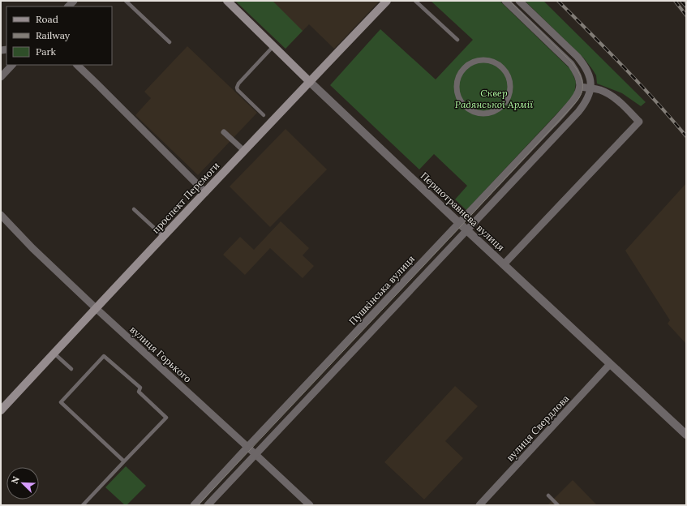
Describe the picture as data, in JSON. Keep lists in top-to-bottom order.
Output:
{
  "streets": {
    "main road": ["проспект Перемоги", "Першотравнева вулиця"],
    "street": ["Пушкінська вулиця", "вулиця Горького", "вулиця Свердлова"]
  },
  "crossings": [
    ["проспект Перемоги", "Першотравнева вулиця"],
    ["проспект Перемоги", "вулиця Горького"],
    ["Першотравнева вулиця", "Пушкінська вулиця"],
    ["Першотравнева вулиця", "вулиця Свердлова"],
    ["Пушкінська вулиця", "вулиця Горького"]
  ],
  "parks": ["Сквер Радянської Армії"],
  "legend": ["Road", "Railway", "Park"],
  "north": "top left"
}
